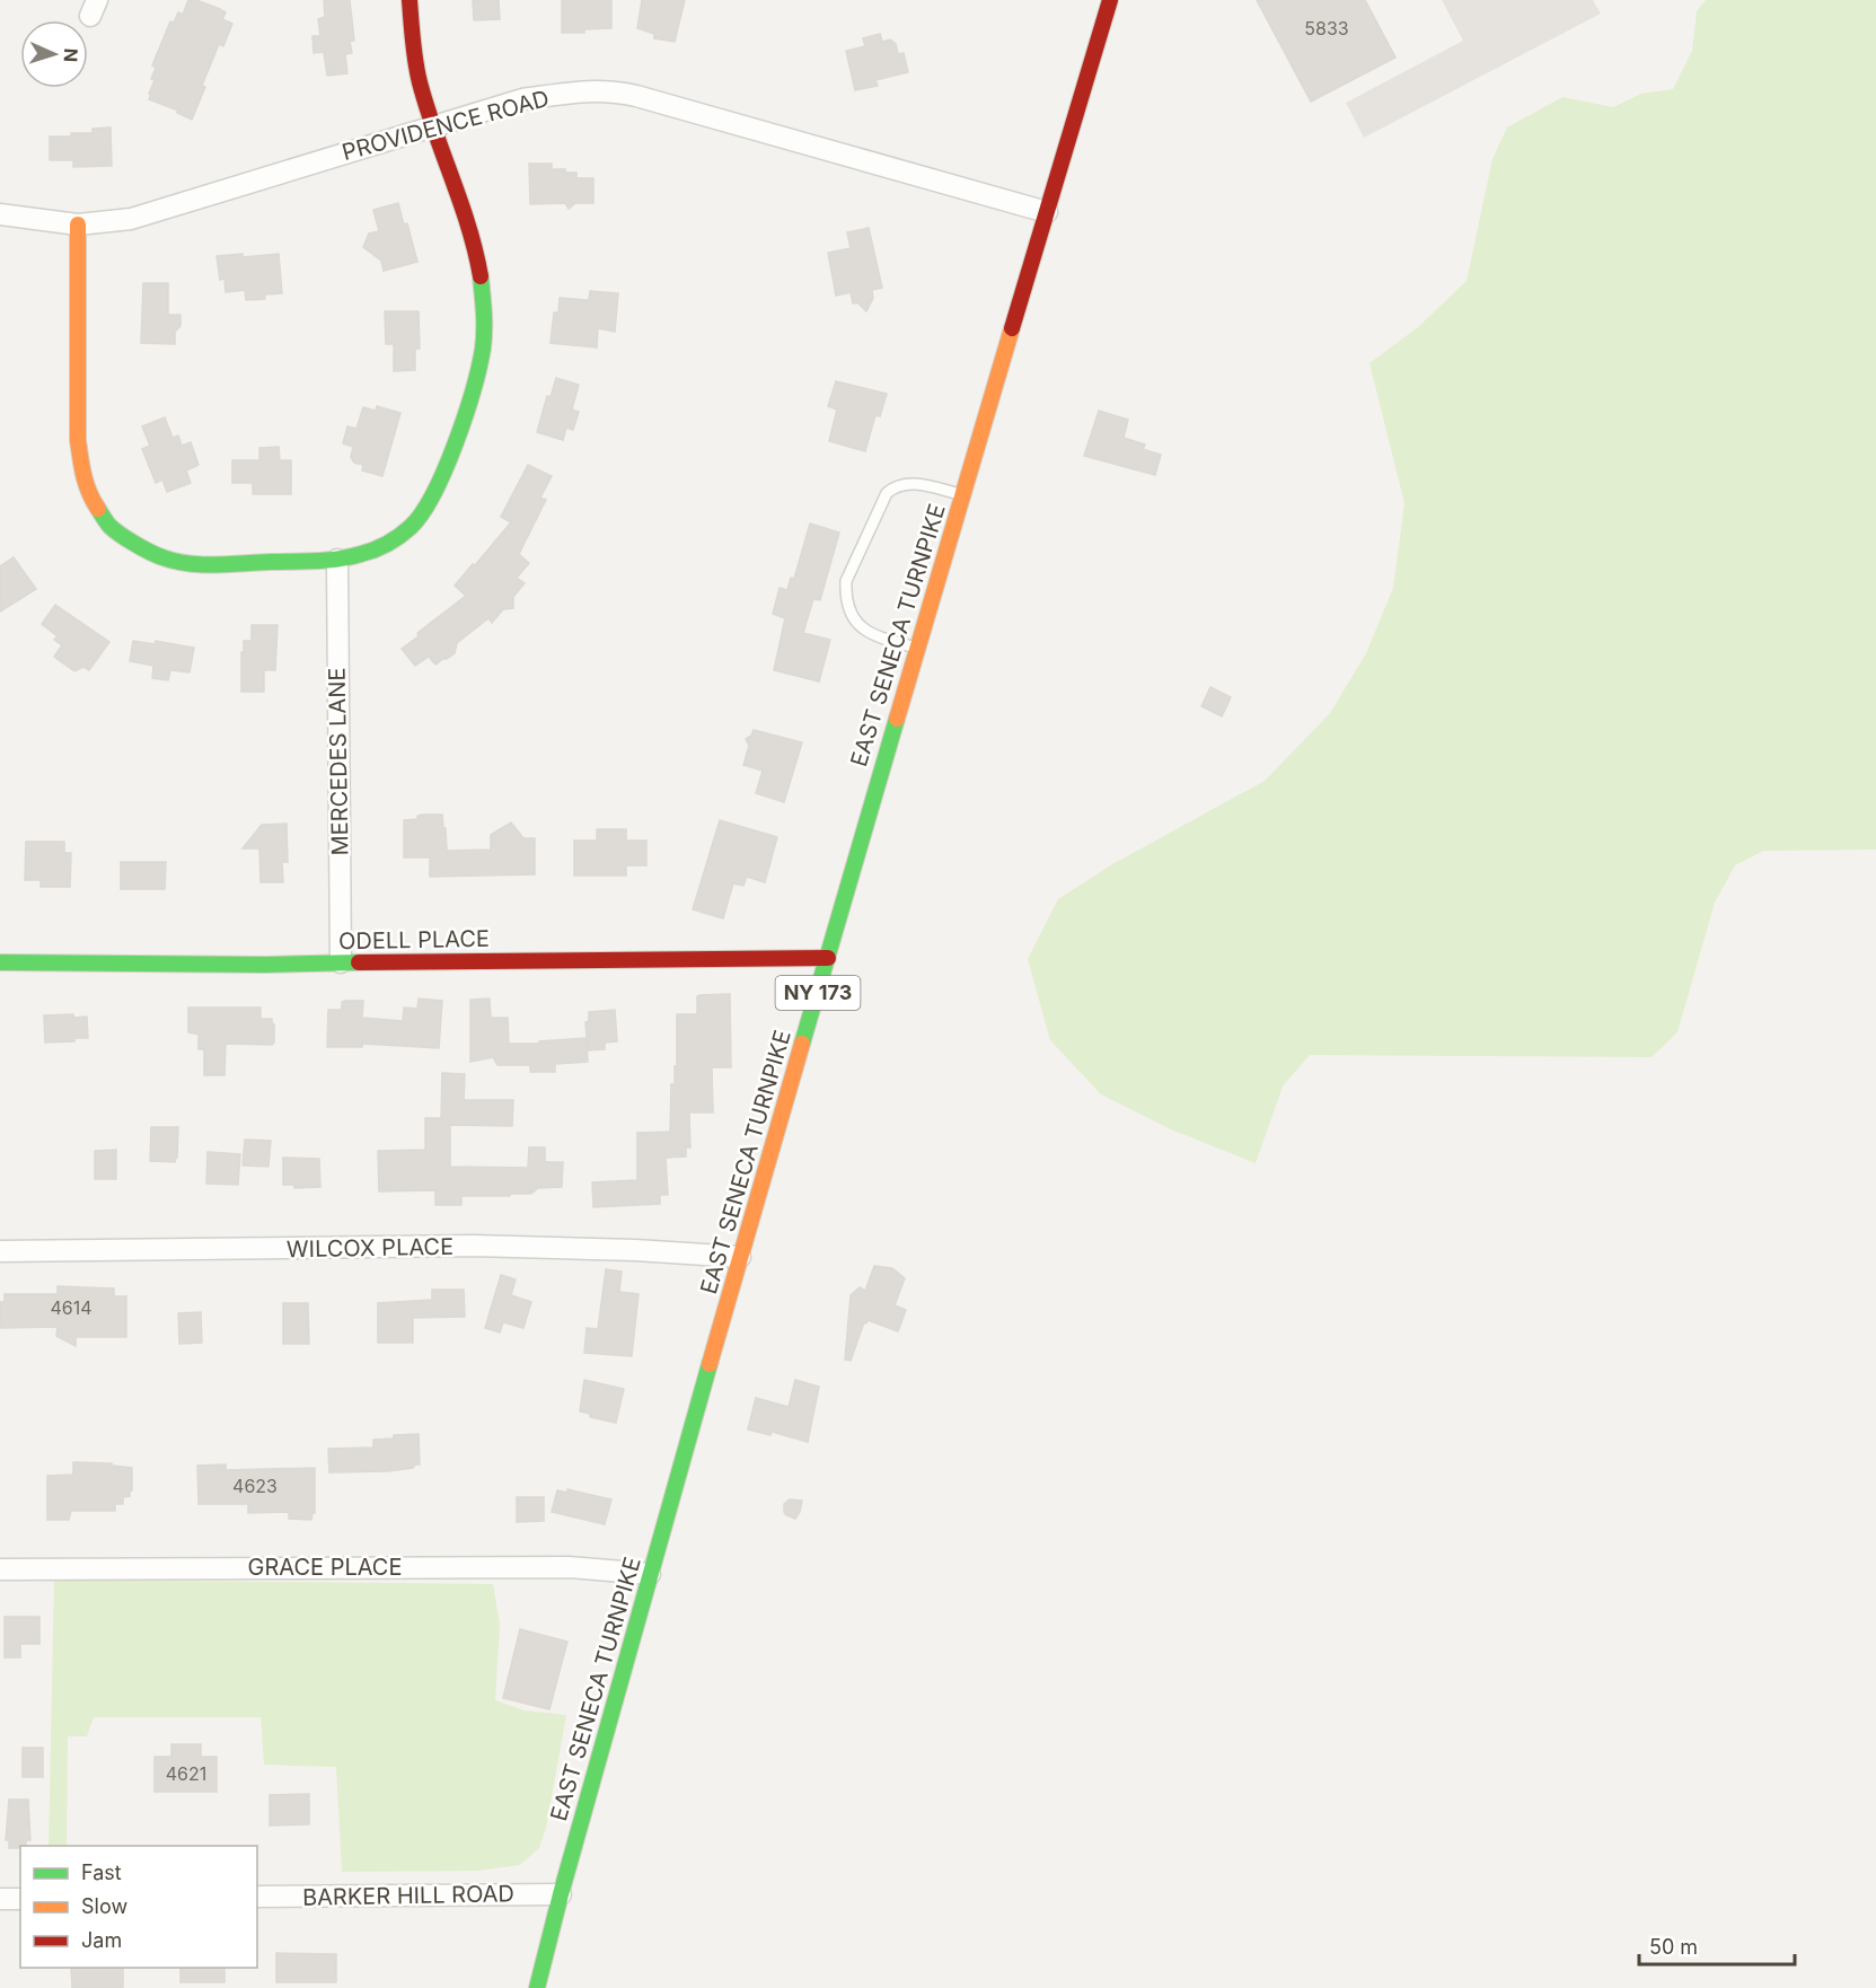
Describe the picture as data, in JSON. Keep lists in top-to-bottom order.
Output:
{
  "streets": {
    "main road": ["EAST SENECA TURNPIKE", "ODELL PLACE", "NY 173"],
    "street": [
      "PROVIDENCE ROAD",
      "MERCEDES LANE",
      "WILCOX PLACE",
      "GRACE PLACE",
      "BARKER HILL ROAD"
    ]
  },
  "crossings": [
    ["PROVIDENCE ROAD", "EAST SENECA TURNPIKE"],
    ["EAST SENECA TURNPIKE", "ODELL PLACE"],
    ["EAST SENECA TURNPIKE", "WILCOX PLACE"],
    ["EAST SENECA TURNPIKE", "GRACE PLACE"],
    ["EAST SENECA TURNPIKE", "BARKER HILL ROAD"],
    ["MERCEDES LANE", "ODELL PLACE"]
  ],
  "house_numbers": [
    "5833",
    "4614",
    "4623",
    "4621"
  ],
  "legend": ["Fast", "Slow", "Jam"],
  "scale_bar": "50 m",
  "north": "right"
}
